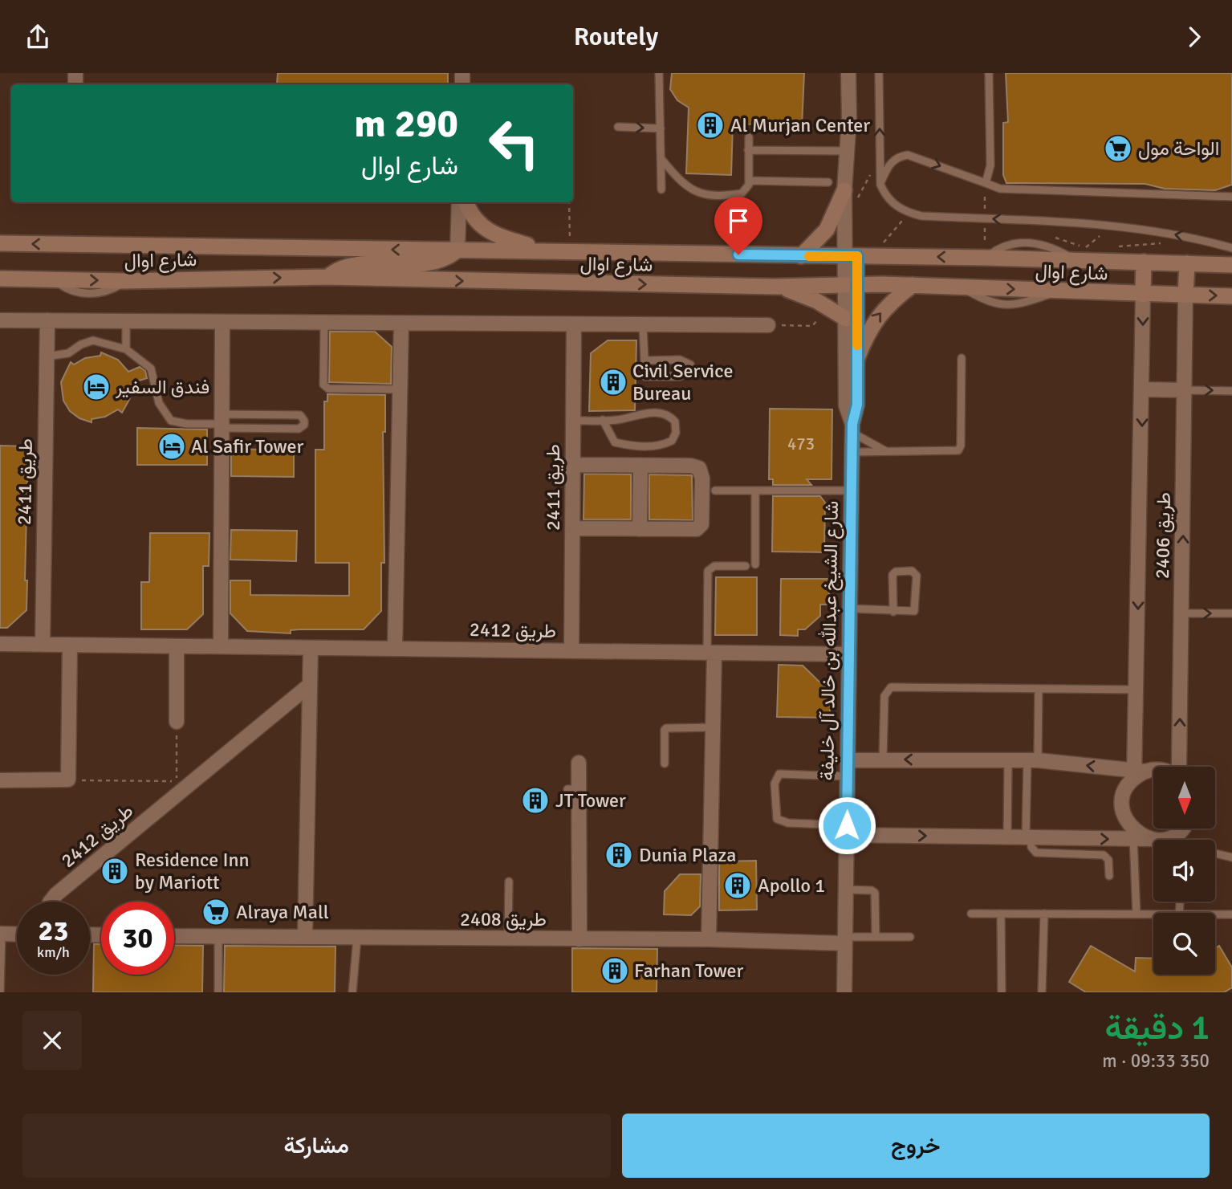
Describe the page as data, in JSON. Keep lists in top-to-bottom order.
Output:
{
  "streets": {
    "main road": ["شارع اوال"],
    "street": [
      "طريق 2411",
      "طريق 2406",
      "طريق 2412",
      "شارع الشيخ عبدالله بن خالد آل خليفة",
      "طريق 2408"
    ]
  },
  "crossings": [
    ["شارع اوال", "طريق 2406"],
    ["شارع اوال", "شارع الشيخ عبدالله بن خالد آل خليفة"],
    ["طريق 2411", "طريق 2412"],
    ["طريق 2412", "شارع الشيخ عبدالله بن خالد آل خليفة"],
    ["شارع الشيخ عبدالله بن خالد آل خليفة", "طريق 2408"]
  ],
  "places": {
    "building": [
      "Al Murjan Center",
      "Civil Service Bureau",
      "JT Tower",
      "Dunia Plaza",
      "Residence Inn by Mariott",
      "Apollo 1",
      "Farhan Tower"
    ],
    "supermarket": ["الواحة مول", "Alraya Mall"],
    "hotel": ["فندق السفير", "Al Safir Tower"]
  },
  "house_numbers": ["473"],
  "north": "bottom",
  "page": {
    "header": "Routely",
    "turn": ["290 m", "شارع اوال"],
    "speed": "23 km/h",
    "limit": "30",
    "heading": ["1 دقيقة", "350 m · 09:33"],
    "buttons": ["خروج", "مشاركة"]
  }
}
